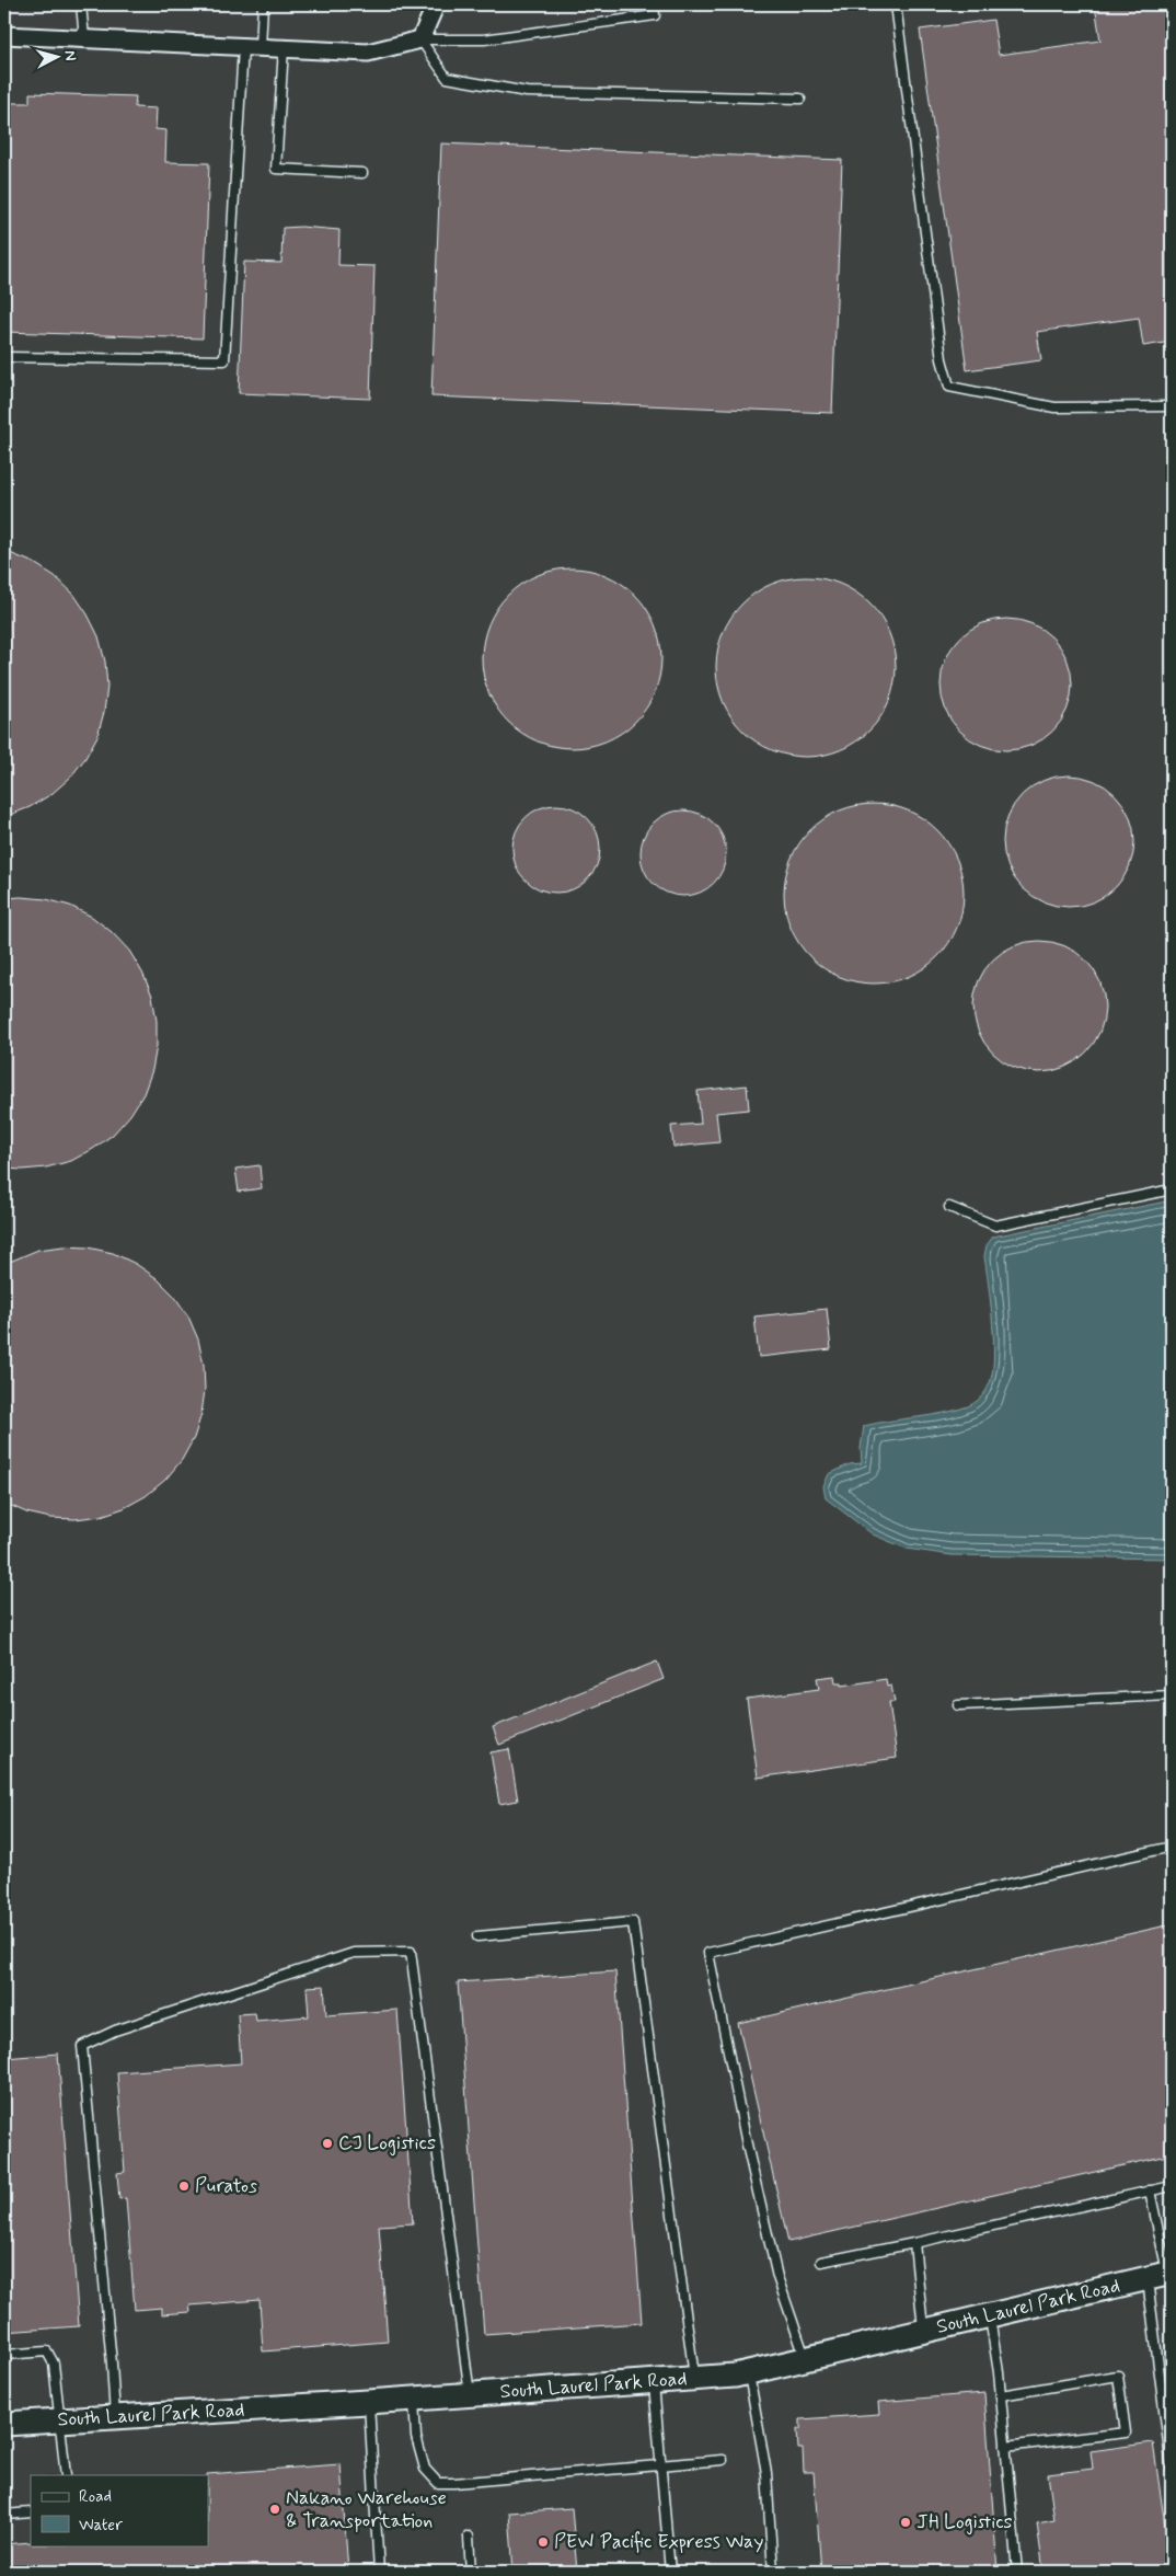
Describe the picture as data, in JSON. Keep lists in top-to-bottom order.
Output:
{
  "streets": {
    "street": ["South Laurel Park Road"]
  },
  "places": [
    "CJ Logistics",
    "Puratos",
    "Nakano Warehouse & Transportation",
    "JH Logistics",
    "PEW Pacific Express Way"
  ],
  "legend": ["Road", "Water"],
  "north": "right"
}
